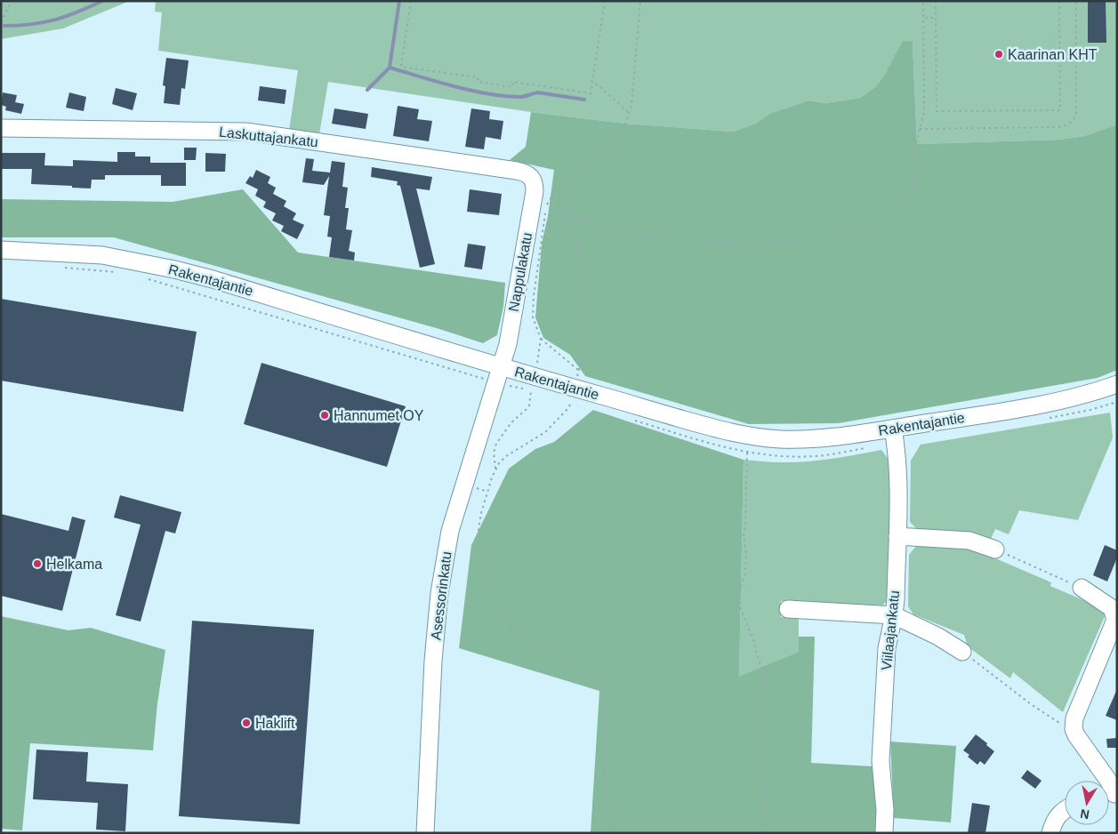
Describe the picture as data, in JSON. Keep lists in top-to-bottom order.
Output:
{
  "streets": {
    "street": [
      "Laskuttajankatu",
      "Nappulakatu",
      "Rakentajantie",
      "Asessorinkatu",
      "Viilaajankatu"
    ]
  },
  "crossings": [
    ["Laskuttajankatu", "Nappulakatu"],
    ["Nappulakatu", "Rakentajantie"],
    ["Nappulakatu", "Asessorinkatu"],
    ["Rakentajantie", "Asessorinkatu"],
    ["Rakentajantie", "Viilaajankatu"]
  ],
  "places": [
    "Kaarinan KHT",
    "Hannumet OY",
    "Helkama",
    "Haklift"
  ],
  "north": "bottom"
}
